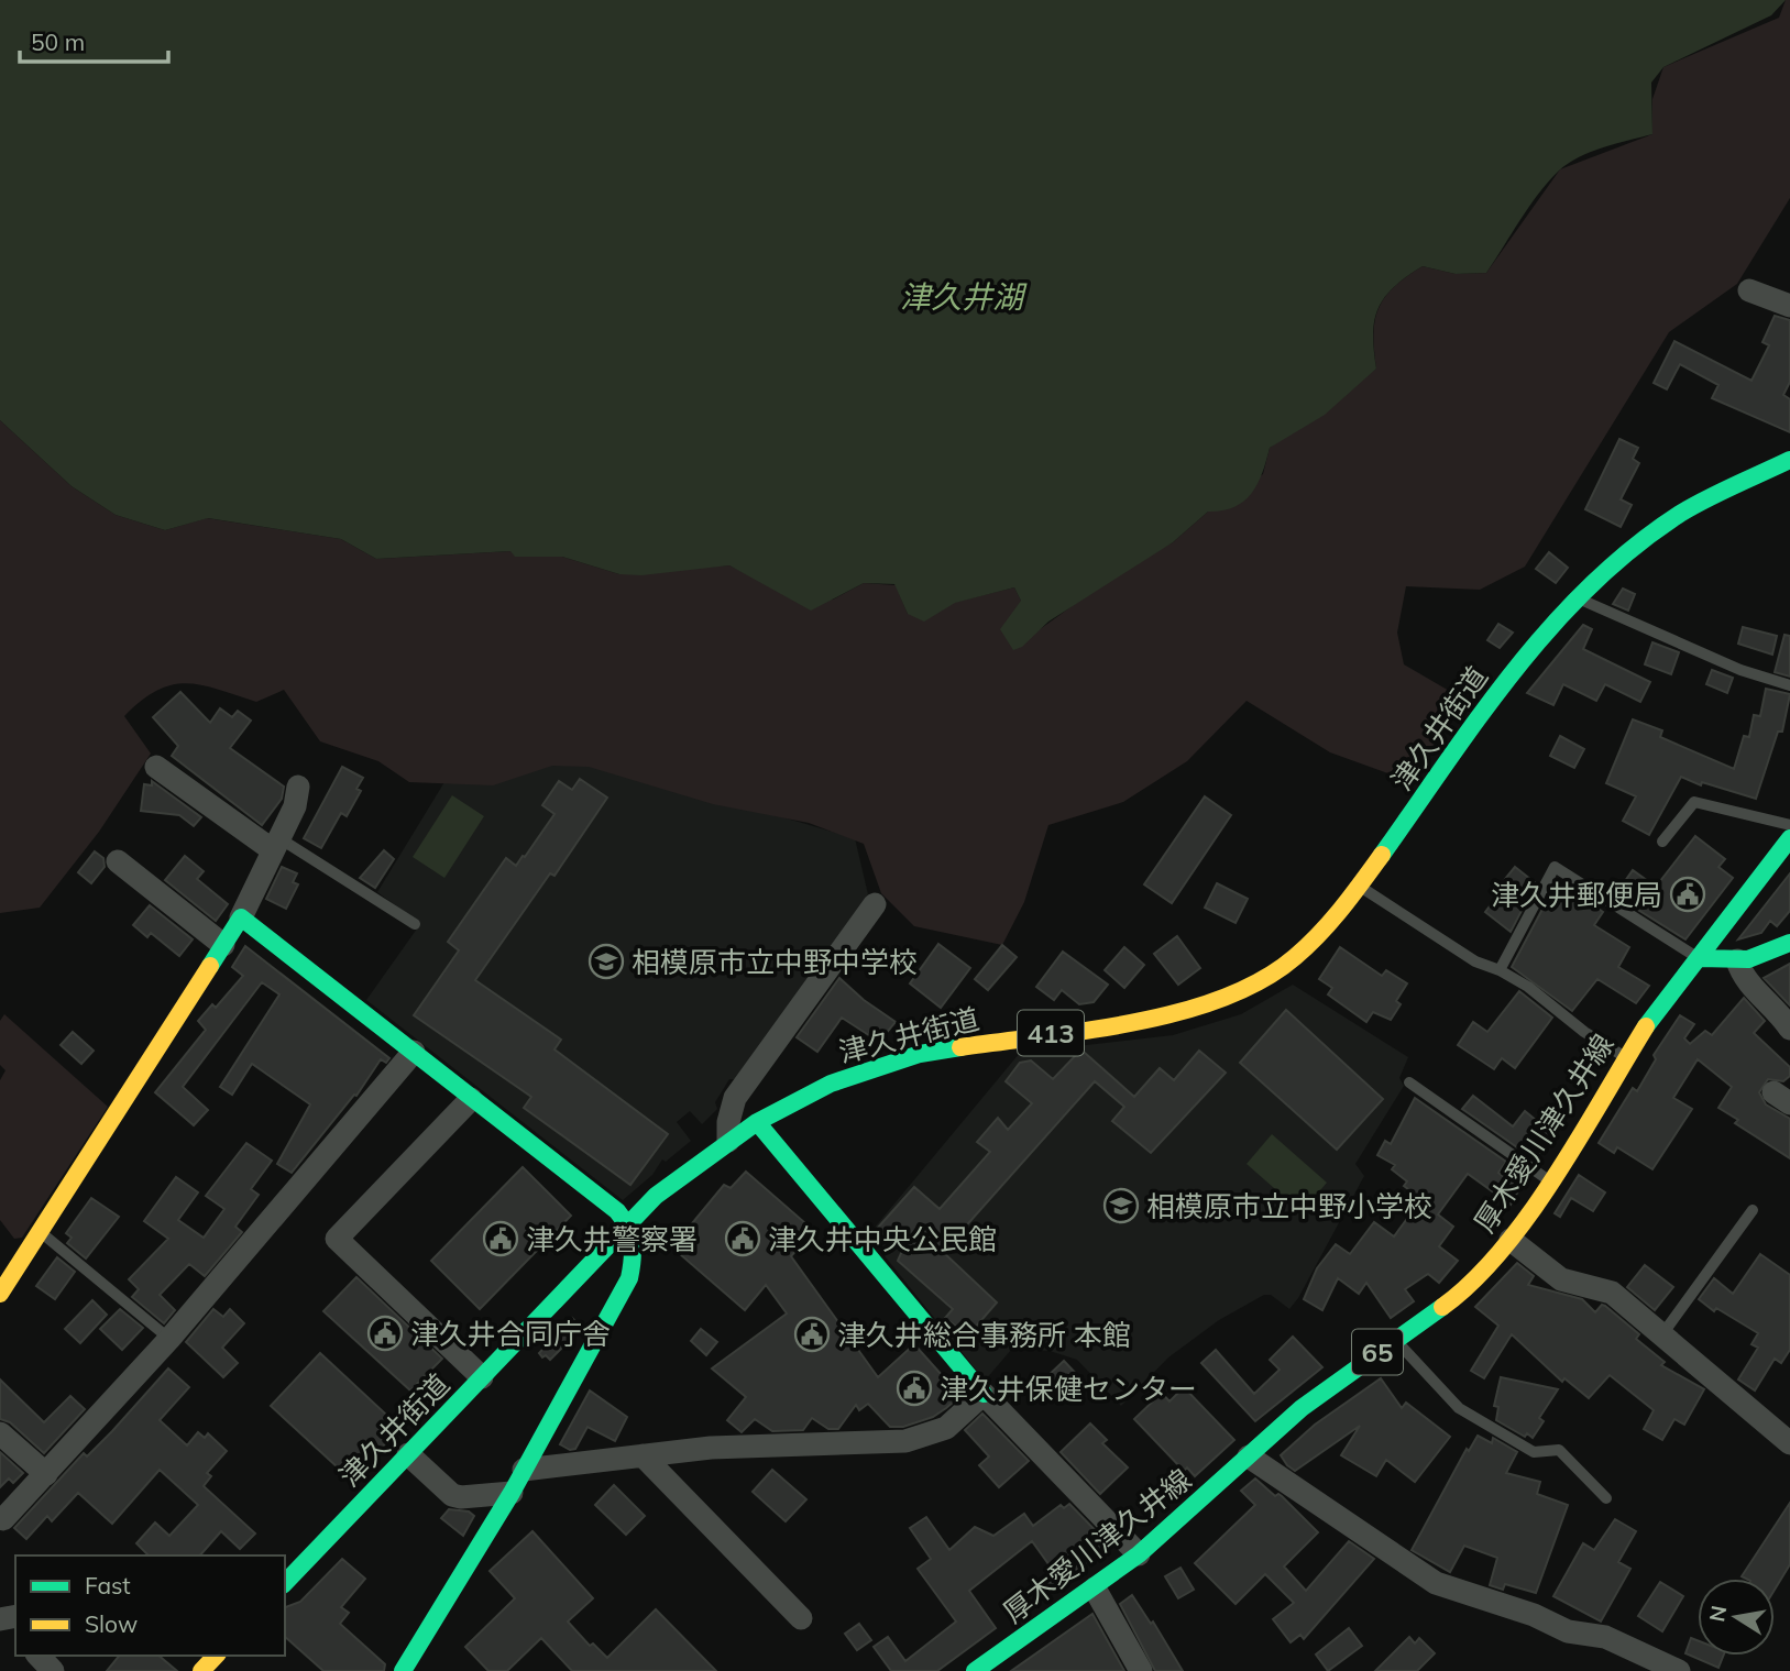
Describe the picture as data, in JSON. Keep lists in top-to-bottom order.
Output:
{
  "streets": {
    "main road": [
      "津久井街道",
      "413",
      "厚木愛川津久井線",
      "65"
    ]
  },
  "water": ["津久井湖"],
  "places": {
    "public building": [
      "津久井郵便局",
      "津久井警察署",
      "津久井中央公民館",
      "津久井合同庁舎",
      "津久井総合事務所 本館",
      "津久井保健センター"
    ],
    "school or university": ["相模原市立中野中学校", "相模原市立中野小学校"]
  },
  "legend": ["Fast", "Slow"],
  "scale_bar": "50 m",
  "north": "left"
}
